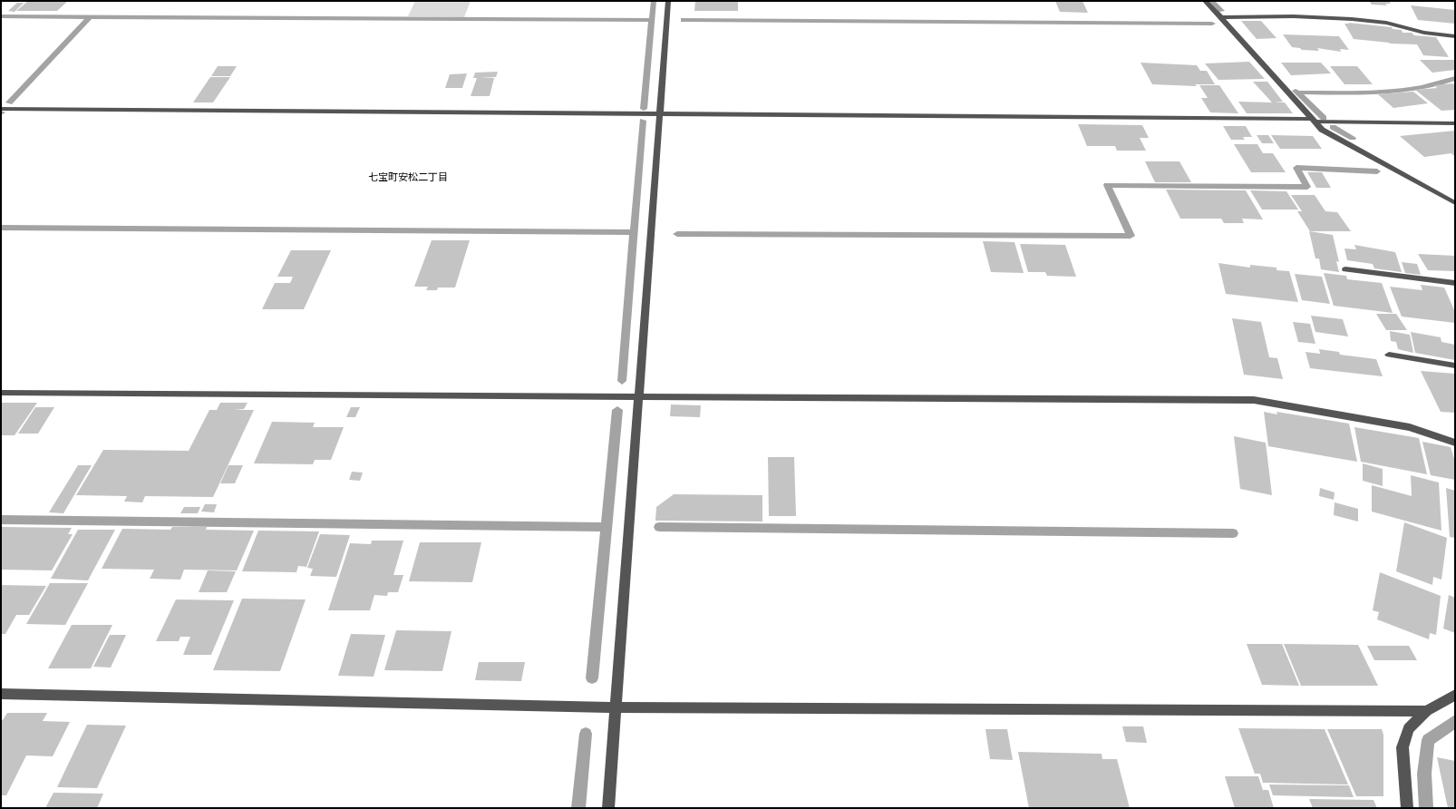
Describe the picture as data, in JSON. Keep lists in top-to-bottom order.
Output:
{
  "districts": ["七宝町安松二丁目"]
}
